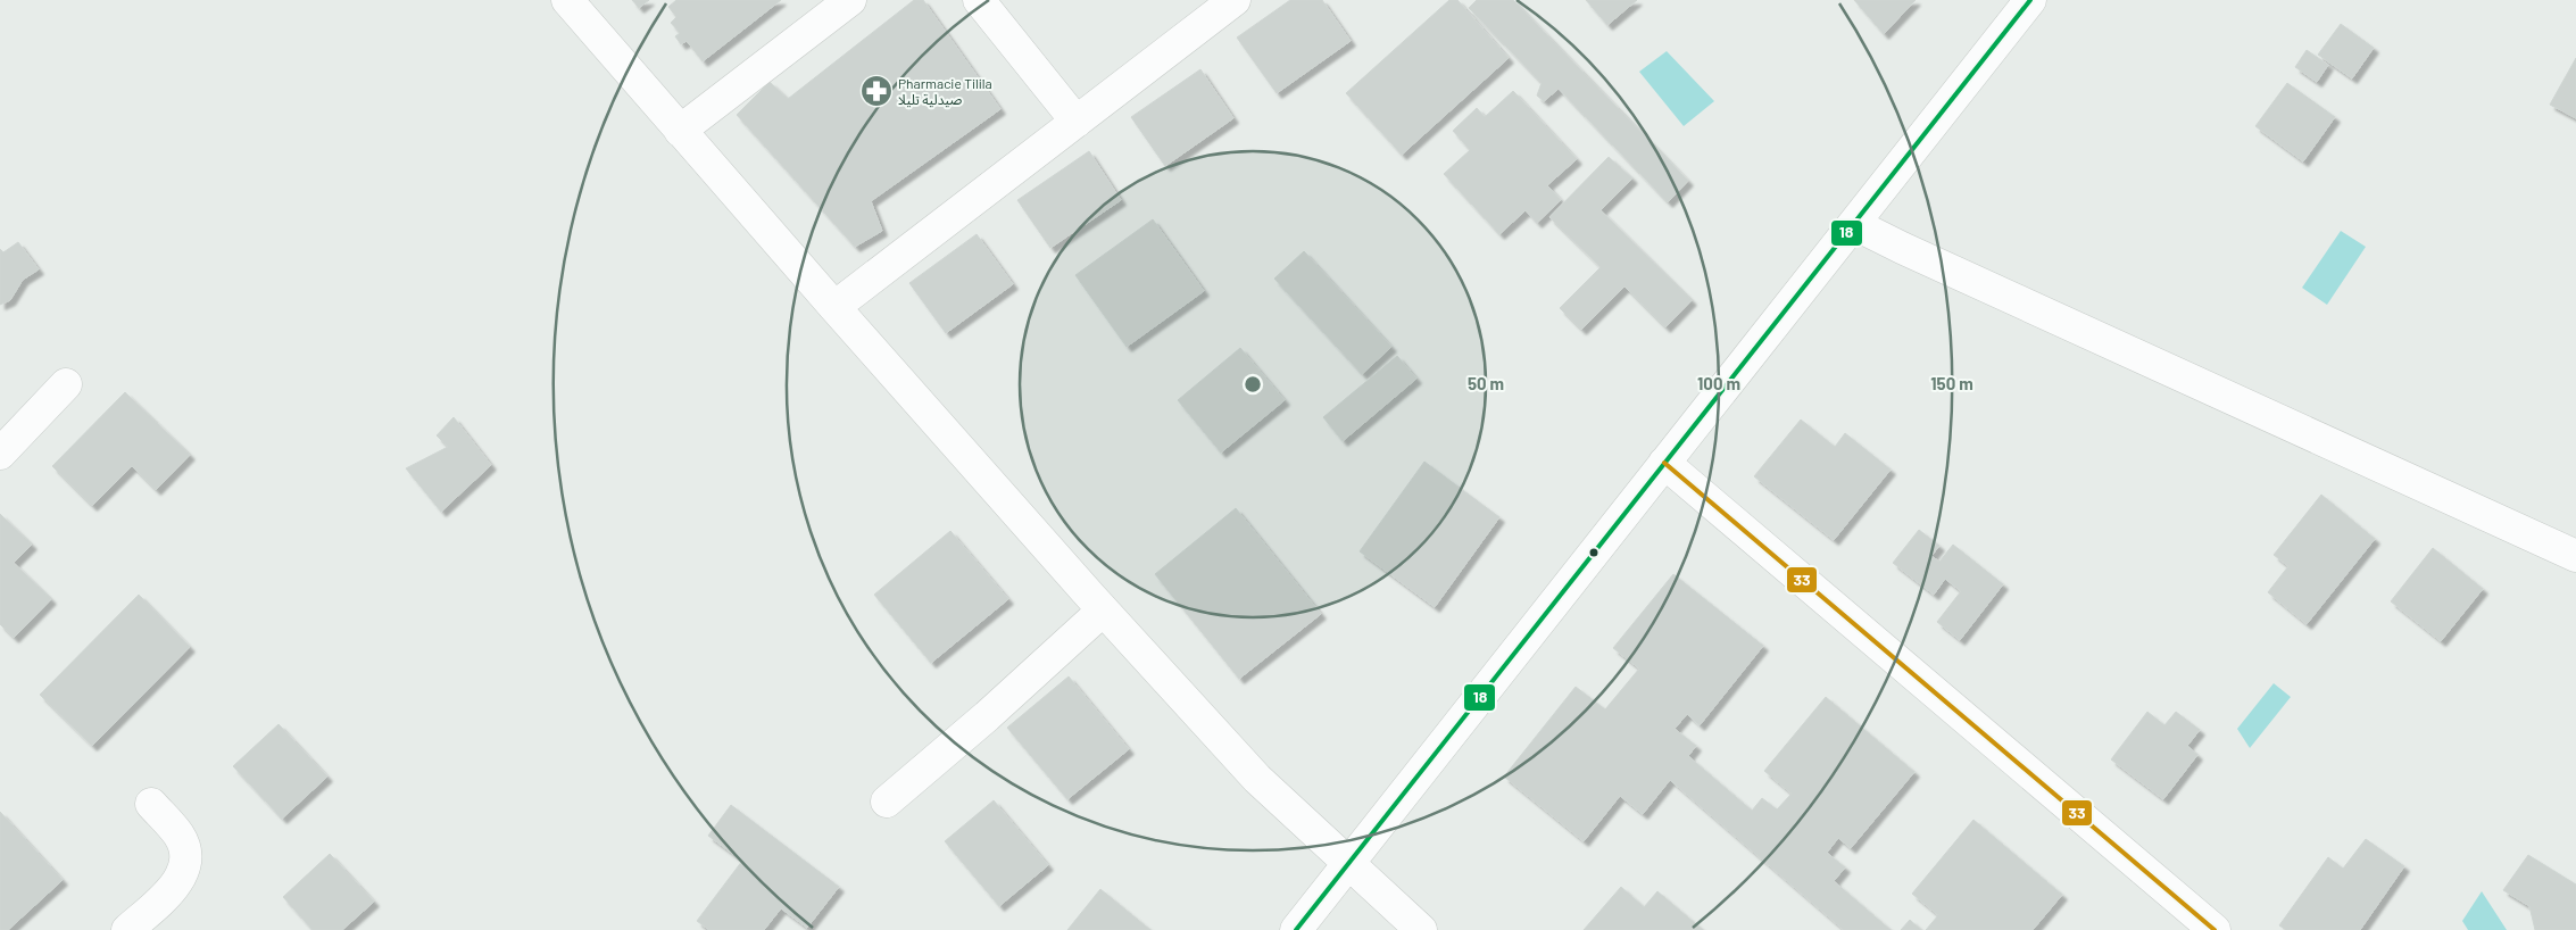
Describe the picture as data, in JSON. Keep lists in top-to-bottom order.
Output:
{
  "places": {
    "pharmacy": ["Pharmacie Tilila صيدلية تليلا"]
  },
  "lines": ["transit line 18", "transit line 33"],
  "rings": ["50 m", "100 m", "150 m"]
}
